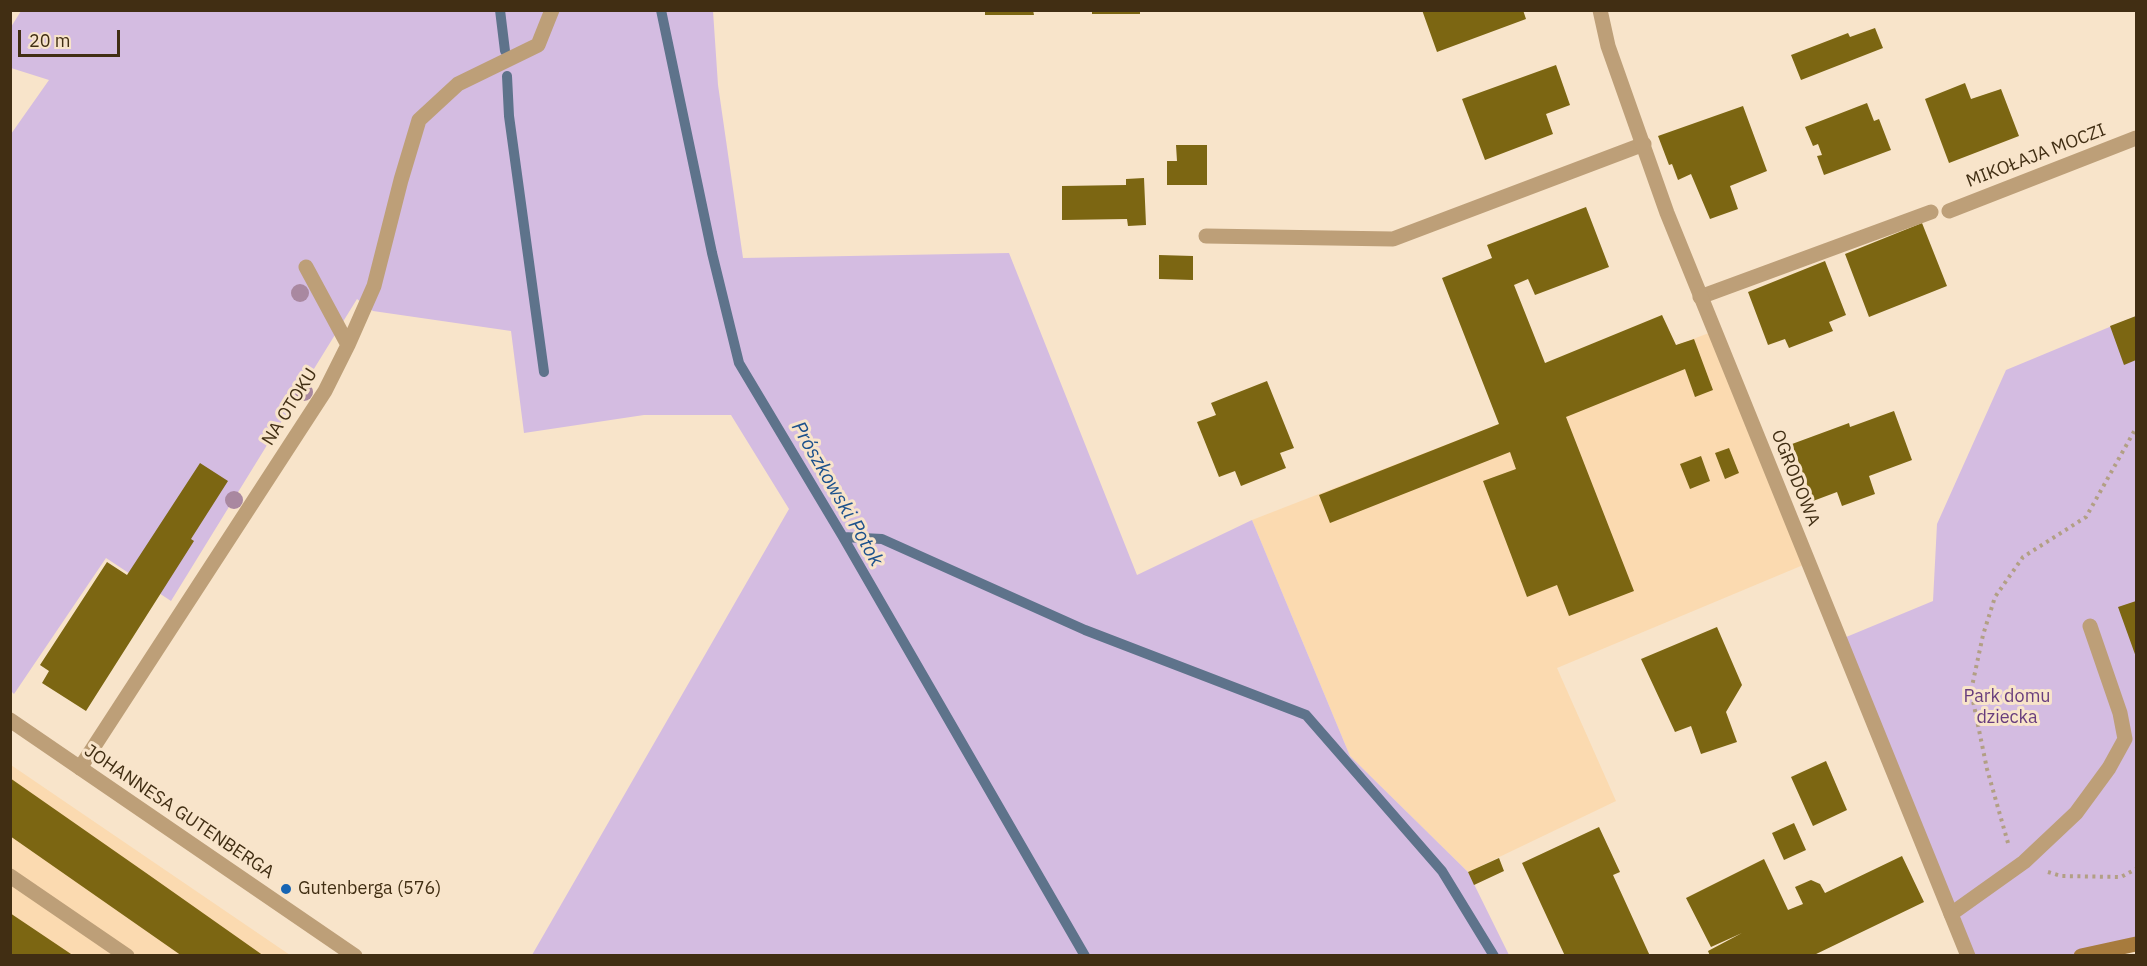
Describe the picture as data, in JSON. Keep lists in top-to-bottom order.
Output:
{
  "streets": {
    "street": [
      "MIKOŁAJA MOCZI",
      "NA OTOKU",
      "OGRODOWA",
      "JOHANNESA GUTENBERGA"
    ]
  },
  "crossings": [
    ["NA OTOKU", "JOHANNESA GUTENBERGA"]
  ],
  "water": ["Prószkowski Potok"],
  "parks": ["Park domu dziecka"],
  "places": ["Gutenberga (576)"],
  "scale_bar": "20 m"
}
